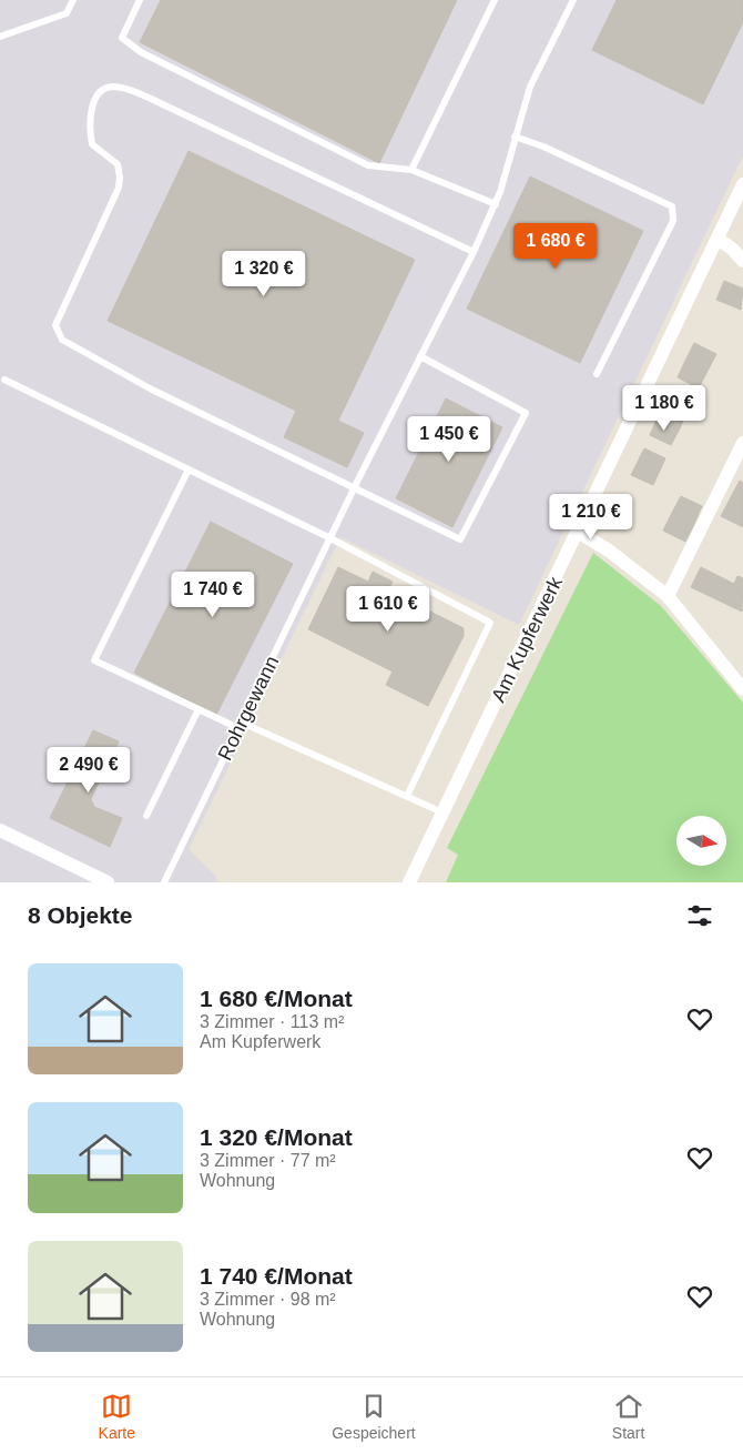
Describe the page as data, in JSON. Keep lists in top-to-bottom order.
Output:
{
  "streets": {
    "street": ["Am Kupferwerk"],
    "lane": ["Rohrgewann"]
  },
  "north": "right",
  "page": {
    "price": [
      "1 680 €",
      "1 320 €",
      "1 180 €",
      "1 450 €",
      "1 210 €",
      "1 740 €",
      "1 610 €",
      "2 490 €"
    ],
    "heading": "8 Objekte",
    "list": [
      {
        "name": "1 680 €/Monat",
        "note": "3 Zimmer · 113 m² · Am Kupferwerk"
      },
      {
        "name": "1 320 €/Monat",
        "note": "3 Zimmer · 77 m² · Wohnung"
      },
      {
        "name": "1 740 €/Monat",
        "note": "3 Zimmer · 98 m² · Wohnung"
      }
    ],
    "tabs": ["Karte", "Gespeichert", "Start"]
  }
}
